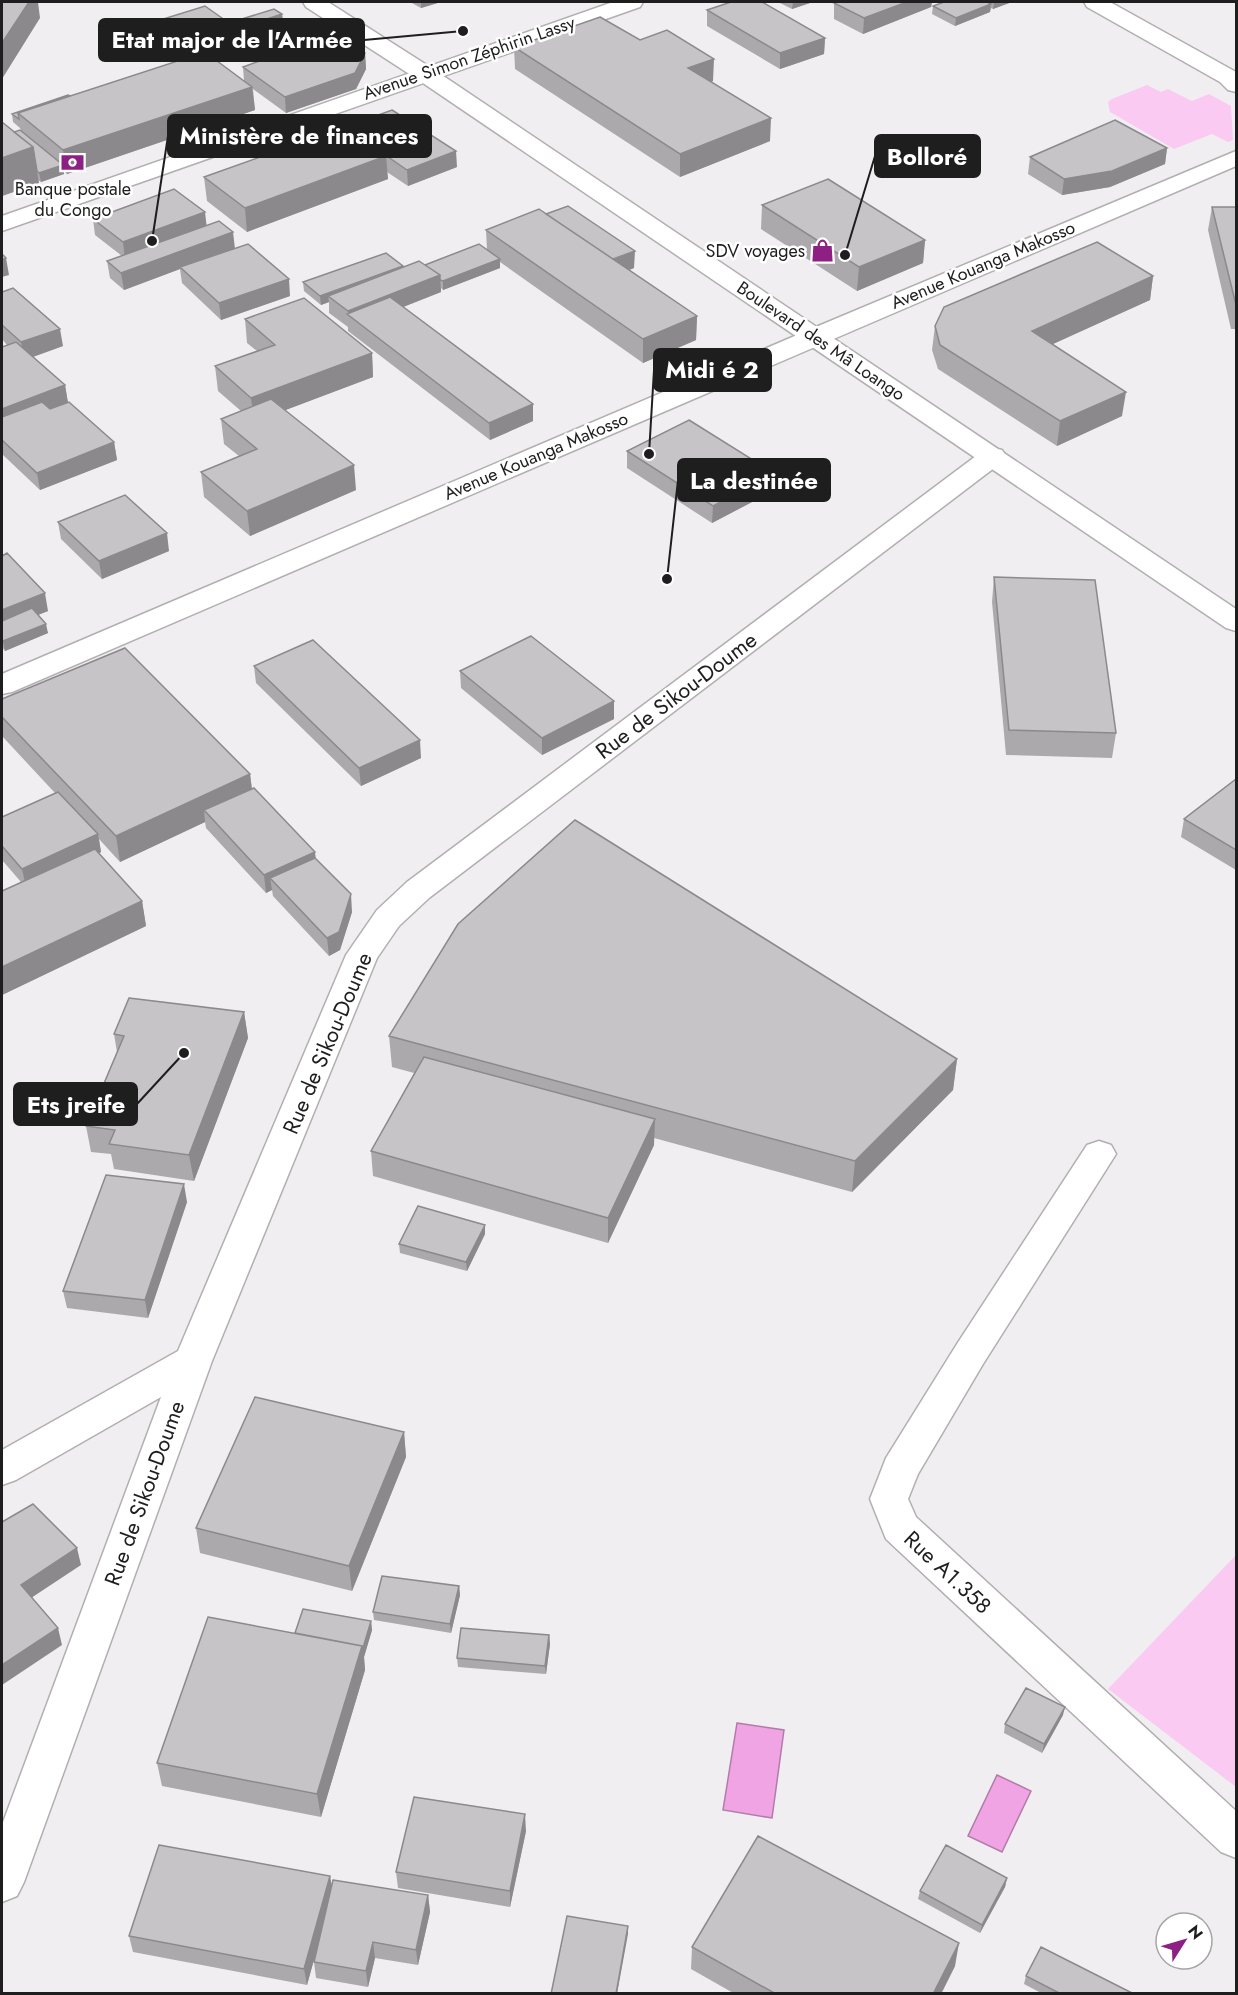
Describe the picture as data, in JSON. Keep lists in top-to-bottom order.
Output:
{
  "streets": {
    "street": [
      "Avenue Simon Zéphirin Lassy",
      "Avenue Kouanga Makosso",
      "Boulevard des Mâ Loango",
      "Rue de Sikou-Doume",
      "Rue A1.358"
    ]
  },
  "crossings": [
    ["Avenue Simon Zéphirin Lassy", "Boulevard des Mâ Loango"],
    ["Avenue Kouanga Makosso", "Boulevard des Mâ Loango"],
    ["Boulevard des Mâ Loango", "Rue de Sikou-Doume"]
  ],
  "places": {
    "other": [
      "Etat major de l'Armée",
      "Ministère de finances",
      "Bolloré",
      "Midi é 2",
      "La destinée",
      "Ets jreife"
    ],
    "bank": ["Banque postale du Congo"],
    "shop": ["SDV voyages"]
  },
  "north": "top right"
}
